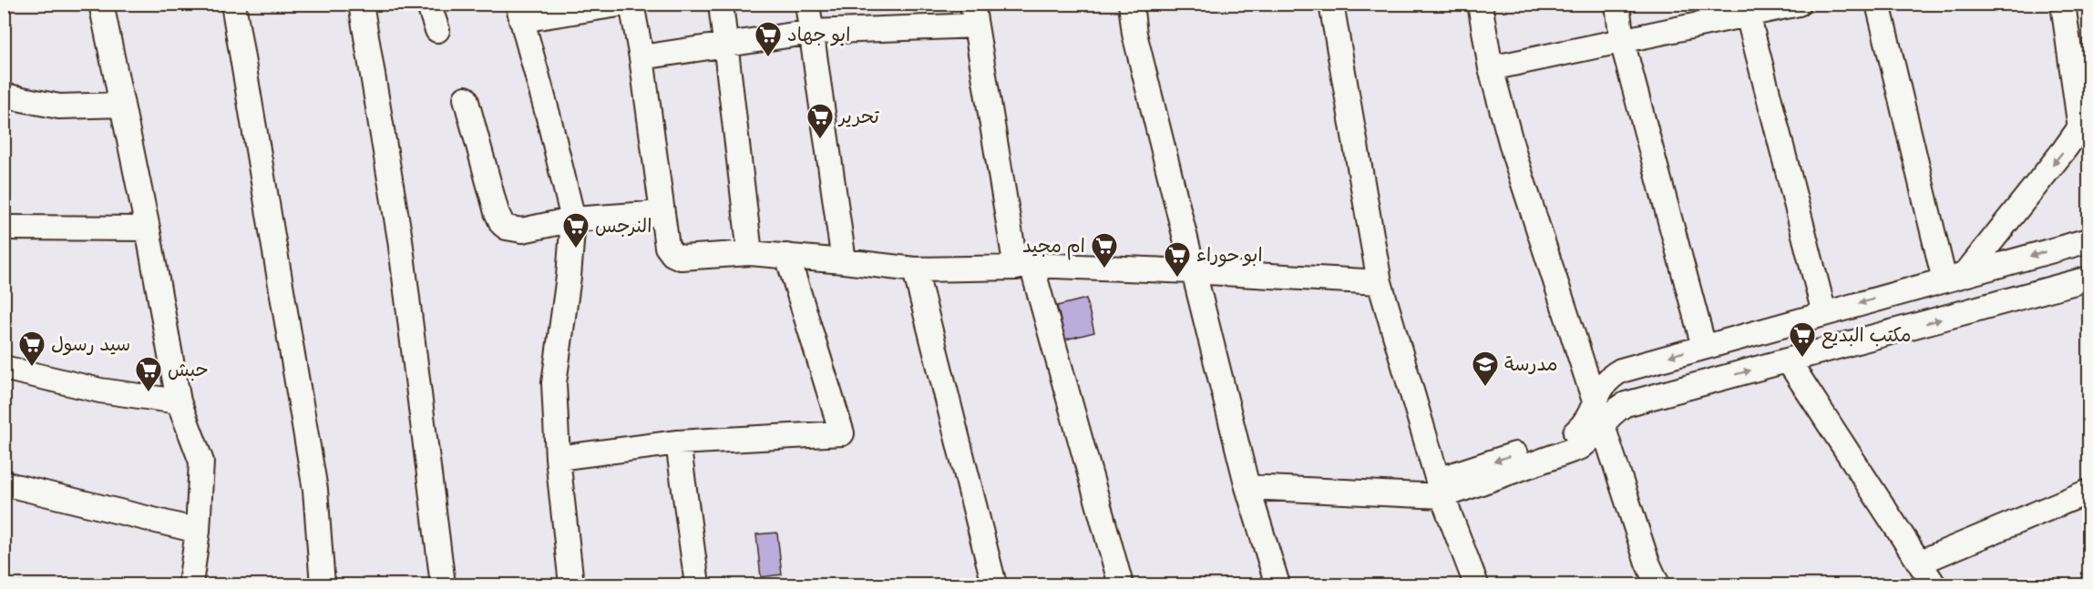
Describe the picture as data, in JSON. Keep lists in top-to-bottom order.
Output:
{
  "places": {
    "supermarket": [
      "ابو جهاد",
      "تحرير",
      "النرجس",
      "ام مجيد",
      "ابو حوراء",
      "مكتب البديع",
      "سيد رسول",
      "حبش"
    ],
    "school or university": ["مدرسة"]
  }
}
